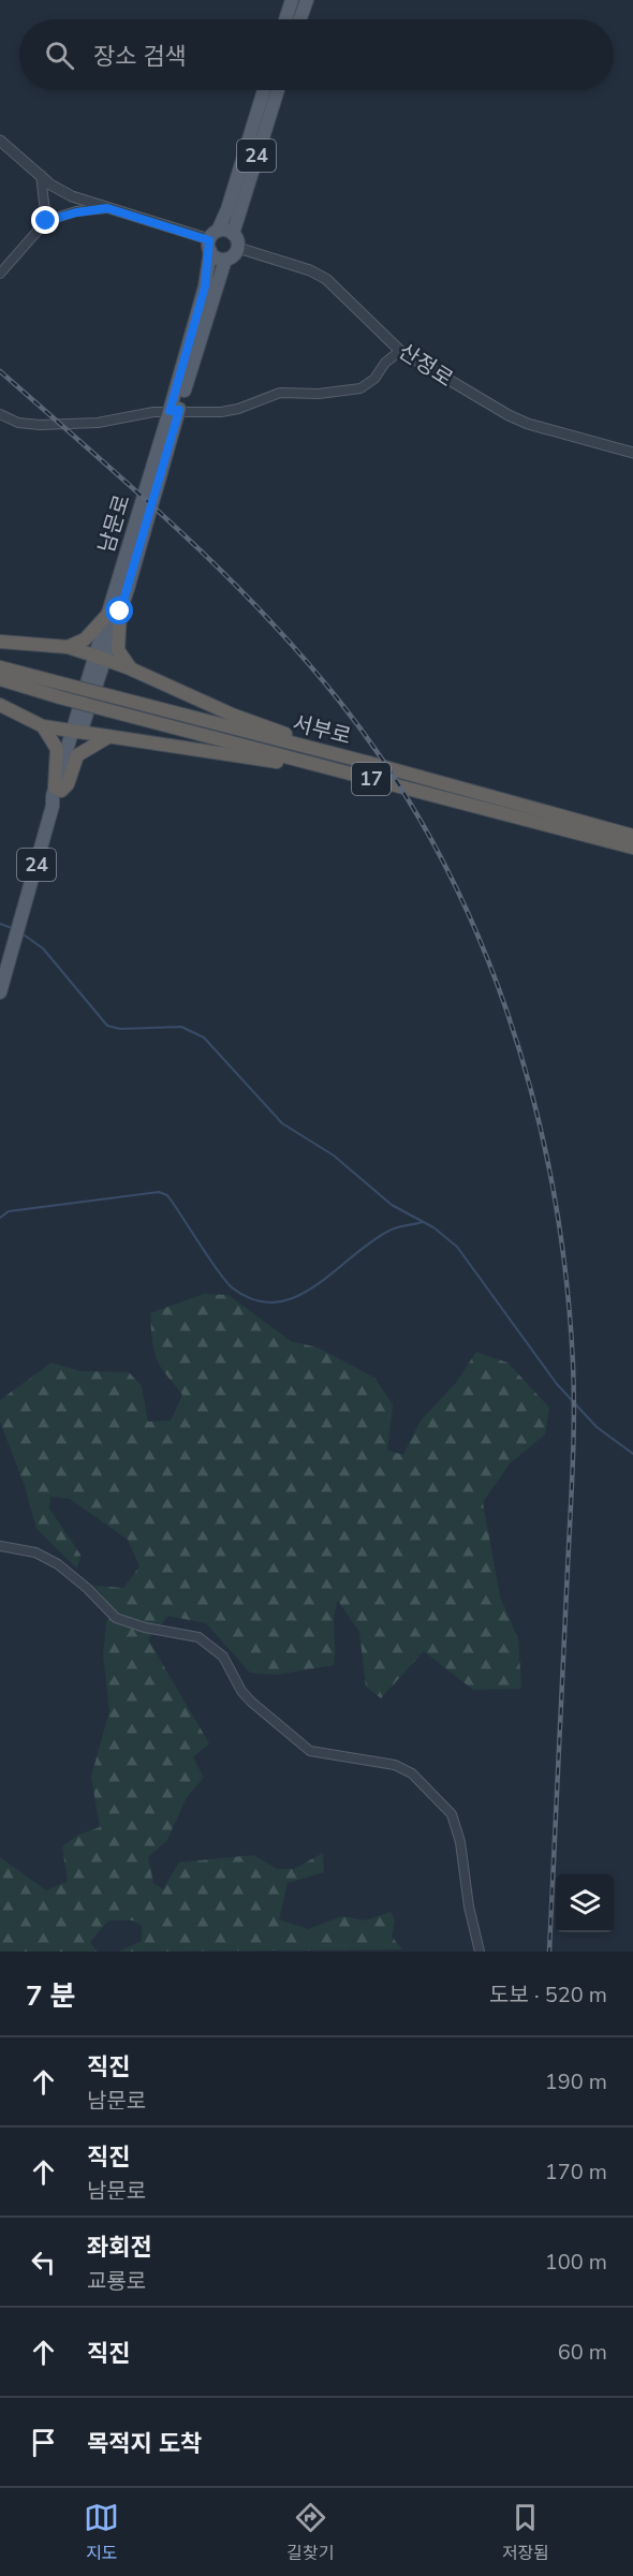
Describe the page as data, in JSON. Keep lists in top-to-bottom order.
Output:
{
  "streets": {
    "highway": ["서부로", "17"],
    "main road": ["24", "남문로"],
    "street": ["산정로"]
  },
  "crossings": [
    ["산정로", "남문로"]
  ],
  "page": {
    "search": "장소 검색",
    "heading": ["7 분", "도보 · 520 m"],
    "list": [
      ["직진", "남문로", "190 m"],
      ["직진", "남문로", "170 m"],
      ["좌회전", "교룡로", "100 m"],
      ["직진", "60 m"],
      "목적지 도착"
    ],
    "nav": ["지도", "길찾기", "저장됨"]
  }
}
